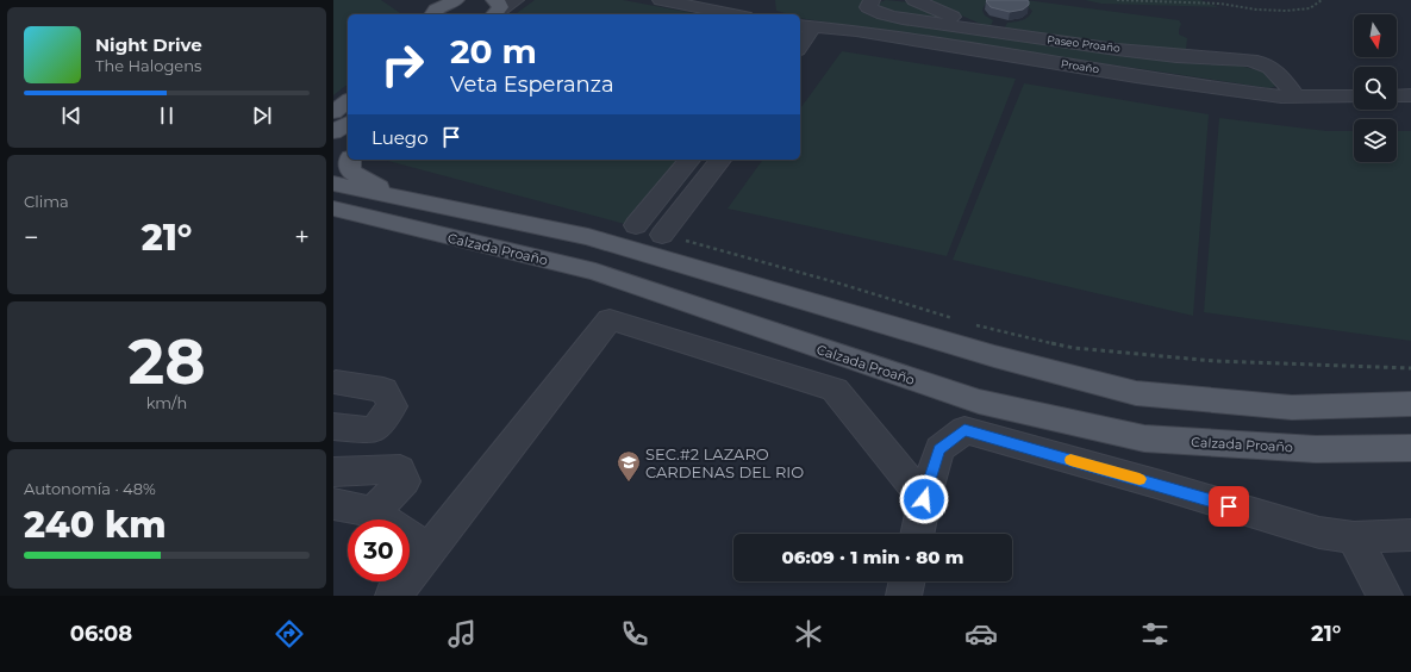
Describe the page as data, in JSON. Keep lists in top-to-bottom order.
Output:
{
  "streets": {
    "main road": ["Calzada Proaño"],
    "street": ["Paseo Proaño", "Proaño"]
  },
  "crossings": [
    ["Paseo Proaño", "Proaño"]
  ],
  "places": {
    "school or university": ["SEC.#2 LAZARO CARDENAS DEL RIO"]
  },
  "north": "bottom",
  "page": {
    "turn": ["20 m", "Veta Esperanza"],
    "song": ["Night Drive", "The Halogens"],
    "then": "Luego",
    "tile": [
      "Clima",
      ["28", "km/h"],
      ["Autonomía · 48%", "240 km"]
    ],
    "heat": ["−", "21°", "+"],
    "limit": "30",
    "trip": "06:09 · 1 min · 80 m",
    "tabs": ["06:08", "21°"]
  }
}
